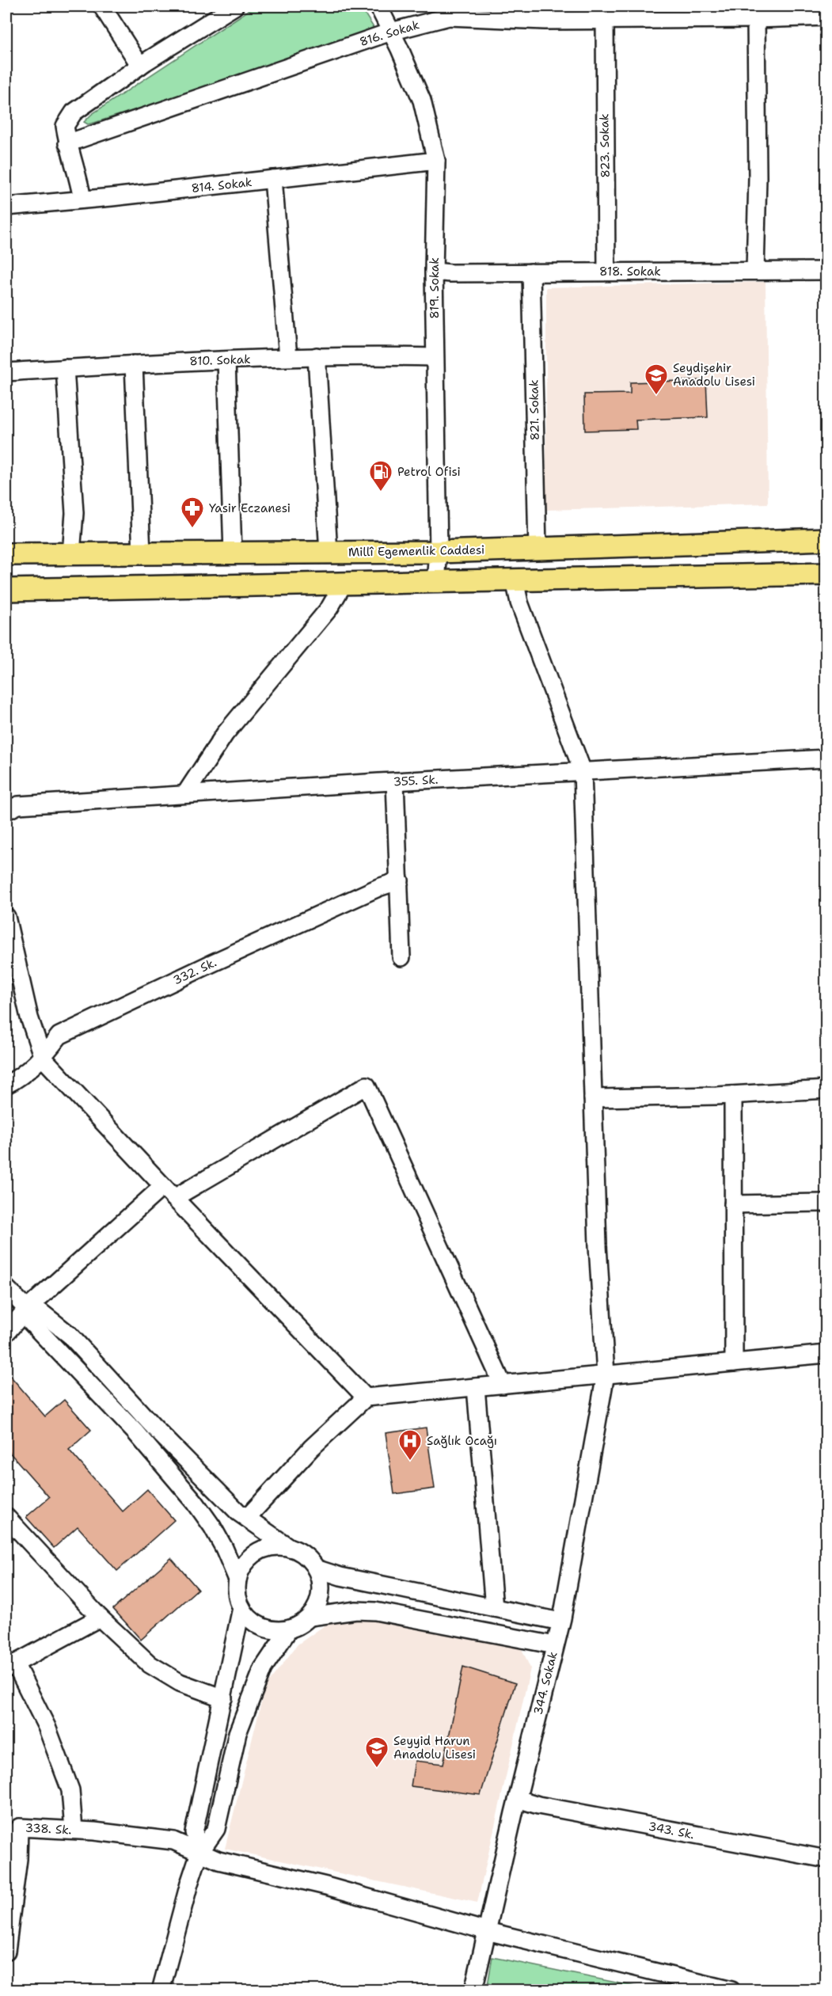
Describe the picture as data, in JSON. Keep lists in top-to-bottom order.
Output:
{
  "streets": {
    "main road": ["Millî Egemenlik Caddesi"],
    "street": [
      "816. Sokak",
      "823. Sokak",
      "814. Sokak",
      "818. Sokak",
      "819. Sokak",
      "810. Sokak",
      "821. Sokak",
      "355. Sk.",
      "332. Sk.",
      "344. Sokak",
      "338. Sk.",
      "343. Sk."
    ]
  },
  "crossings": [
    ["816. Sokak", "823. Sokak"],
    ["816. Sokak", "819. Sokak"],
    ["823. Sokak", "818. Sokak"],
    ["814. Sokak", "819. Sokak"],
    ["818. Sokak", "819. Sokak"],
    ["818. Sokak", "821. Sokak"],
    ["819. Sokak", "810. Sokak"],
    ["819. Sokak", "Millî Egemenlik Caddesi"],
    ["821. Sokak", "Millî Egemenlik Caddesi"],
    ["355. Sk.", "344. Sokak"],
    ["344. Sokak", "338. Sk."],
    ["344. Sokak", "343. Sk."]
  ],
  "places": {
    "school or university": ["Seydişehir Anadolu Lisesi", "Seyyid Harun Anadolu Lisesi"],
    "fuel station": ["Petrol Ofisi"],
    "pharmacy": ["Yasir Eczanesi"],
    "hospital": ["Sağlık Ocağı"]
  }
}
